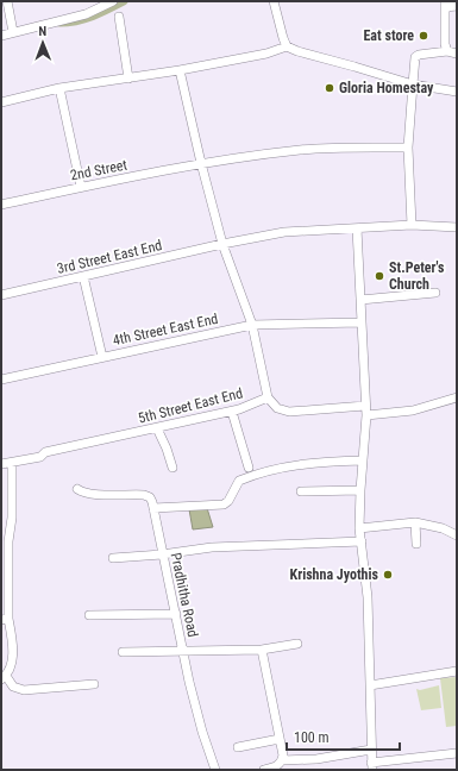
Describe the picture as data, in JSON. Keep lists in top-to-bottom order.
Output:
{
  "streets": {
    "street": [
      "2nd Street",
      "3rd Street East End",
      "4th Street East End",
      "5th Street East End",
      "Pradhitha Road"
    ]
  },
  "places": [
    "Eat store",
    "Gloria Homestay",
    "St.Peter's Church",
    "Krishna Jyothis"
  ],
  "scale_bar": "100 m",
  "north": "top"
}
